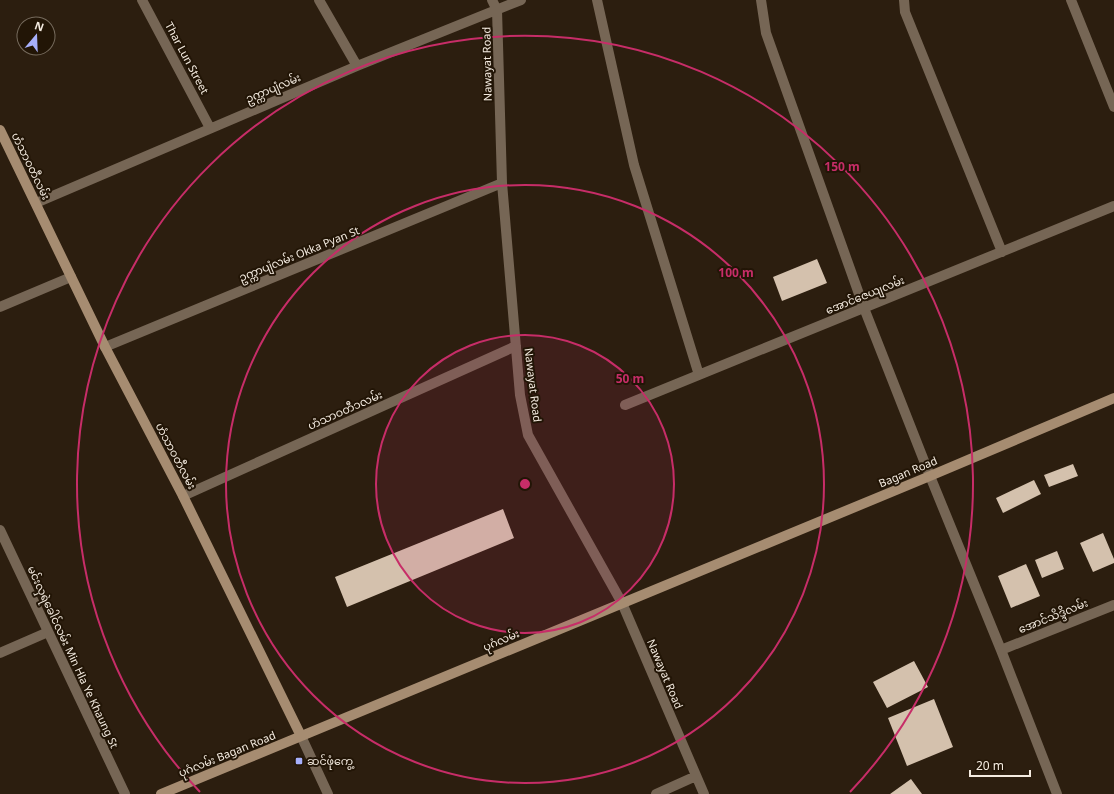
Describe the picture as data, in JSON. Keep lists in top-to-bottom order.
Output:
{
  "streets": {
    "street": [
      "Thar Lun Street",
      "Nawayat Road",
      "ဥက္ကာပျံလမ်း",
      "ဟံသာဝတီလမ်း",
      "ဥက္ကာပျံလမ်း Okka Pyan St",
      "အောင်ဇေယျလမ်း",
      "ဟံသာဝတီ၁လမ်း",
      "Bagan Road",
      "အောင်သိဒ္ဒိလမ်း",
      "ပုဂံလမ်း",
      "မင်းလှရဲခေါင်လမ်း Min Hla Ye Khaung St",
      "ပုဂံလမ်း Bagan Road"
    ]
  },
  "crossings": [
    ["Thar Lun Street", "ဥက္ကာပျံလမ်း"],
    ["Nawayat Road", "ဥက္ကာပျံလမ်း"],
    ["Nawayat Road", "ဥက္ကာပျံလမ်း Okka Pyan St"],
    ["Nawayat Road", "ဟံသာဝတီ၁လမ်း"],
    ["Nawayat Road", "ပုဂံလမ်း"],
    ["ဥက္ကာပျံလမ်း", "ဟံသာဝတီလမ်း"],
    ["ဟံသာဝတီလမ်း", "ဥက္ကာပျံလမ်း Okka Pyan St"],
    ["ဟံသာဝတီလမ်း", "ဟံသာဝတီ၁လမ်း"],
    ["ဟံသာဝတီလမ်း", "ပုဂံလမ်း"],
    ["ဟံသာဝတီလမ်း", "ပုဂံလမ်း Bagan Road"],
    ["Bagan Road", "ပုဂံလမ်း"],
    ["ပုဂံလမ်း", "ပုဂံလမ်း Bagan Road"]
  ],
  "places": {
    "transit": ["ဆင်ဖုံကွေ့"]
  },
  "scale_bar": "20 m",
  "north": "top",
  "rings": ["150 m", "100 m", "50 m"]
}
